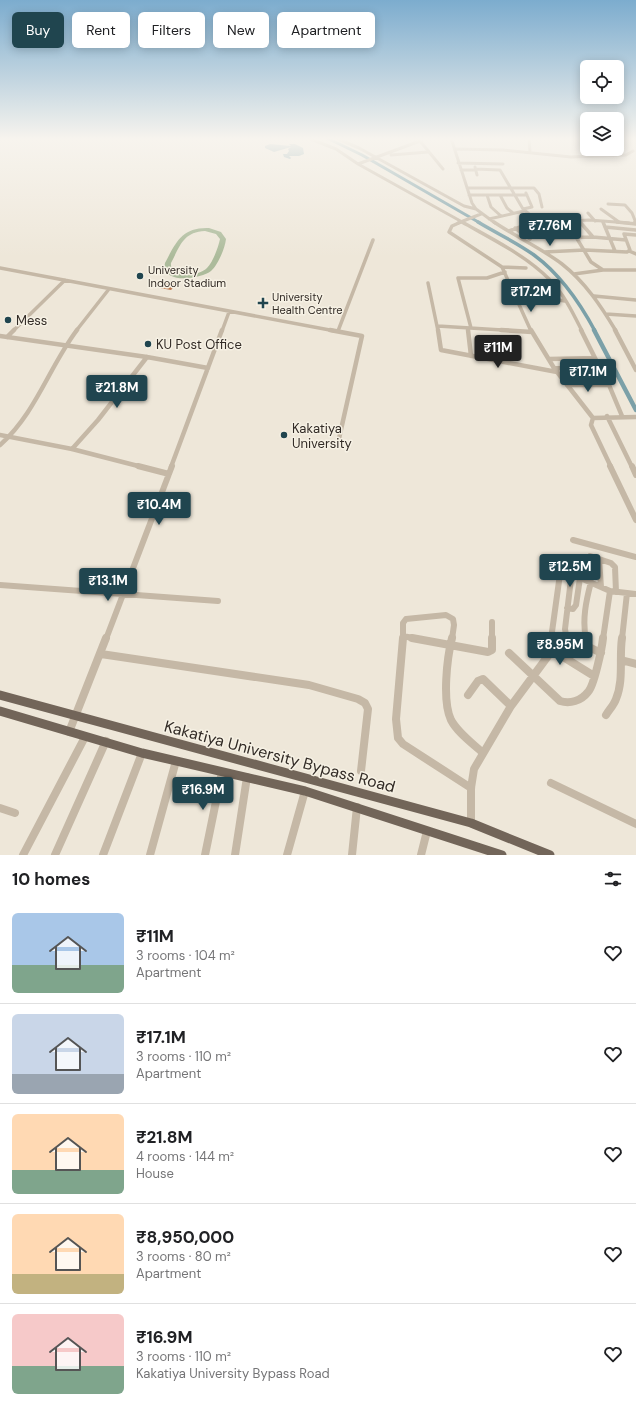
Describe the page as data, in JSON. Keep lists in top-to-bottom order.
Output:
{
  "streets": {
    "main road": ["Kakatiya University Bypass Road"]
  },
  "places": {
    "other": [
      "University Indoor Stadium",
      "Mess",
      "KU Post Office",
      "Kakatiya University"
    ],
    "health": ["University Health Centre"]
  },
  "page": {
    "chip": [
      "Buy",
      "Rent",
      "Filters",
      "New",
      "Apartment"
    ],
    "price": [
      "₹7.76M",
      "₹17.2M",
      "₹11M",
      "₹17.1M",
      "₹21.8M",
      "₹10.4M",
      "₹12.5M",
      "₹13.1M",
      "₹8.95M",
      "₹16.9M"
    ],
    "heading": "10 homes",
    "list": [
      {
        "name": "₹11M",
        "note": "3 rooms · 104 m² · Apartment"
      },
      {
        "name": "₹17.1M",
        "note": "3 rooms · 110 m² · Apartment"
      },
      {
        "name": "₹21.8M",
        "note": "4 rooms · 144 m² · House"
      },
      {
        "name": "₹8,950,000",
        "note": "3 rooms · 80 m² · Apartment"
      },
      {
        "name": "₹16.9M",
        "note": "3 rooms · 110 m² · Kakatiya University Bypass Road"
      }
    ]
  }
}
